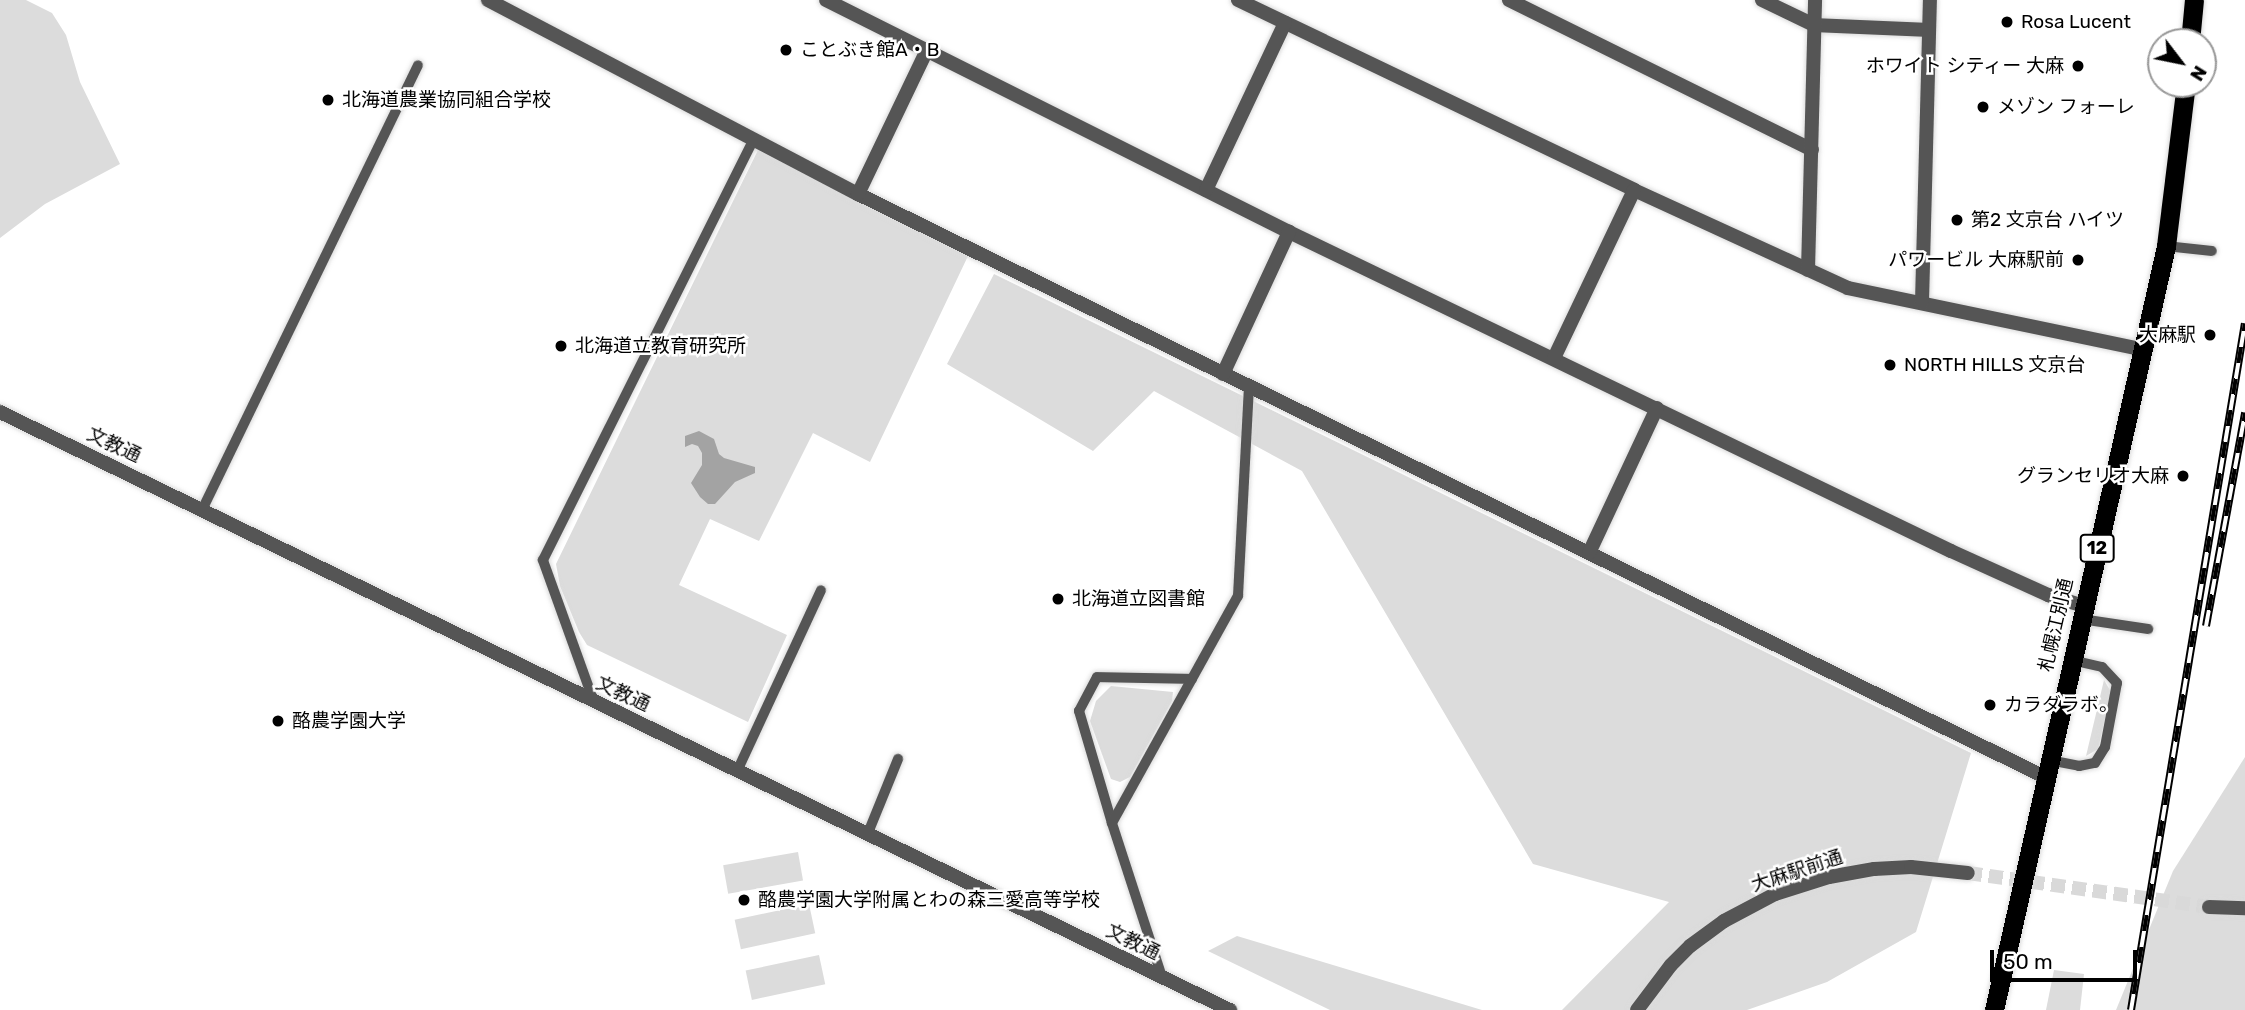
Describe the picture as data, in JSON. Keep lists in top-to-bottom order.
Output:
{
  "streets": {
    "highway": ["12", "札幌江別通"],
    "street": ["文教通", "大麻駅前通"]
  },
  "places": [
    "Rosa Lucent",
    "ことぶき館A・B",
    "ホワイト シティー 大麻",
    "北海道農業協同組合学校",
    "メゾン フォーレ",
    "第2 文京台 ハイツ",
    "パワービル 大麻駅前",
    "大麻駅",
    "北海道立教育研究所",
    "NORTH HILLS 文京台",
    "グランセリオ大麻",
    "北海道立図書館",
    "カラダラボ。",
    "酪農学園大学",
    "酪農学園大学附属とわの森三愛高等学校"
  ],
  "scale_bar": "50 m",
  "north": "bottom right"
}
